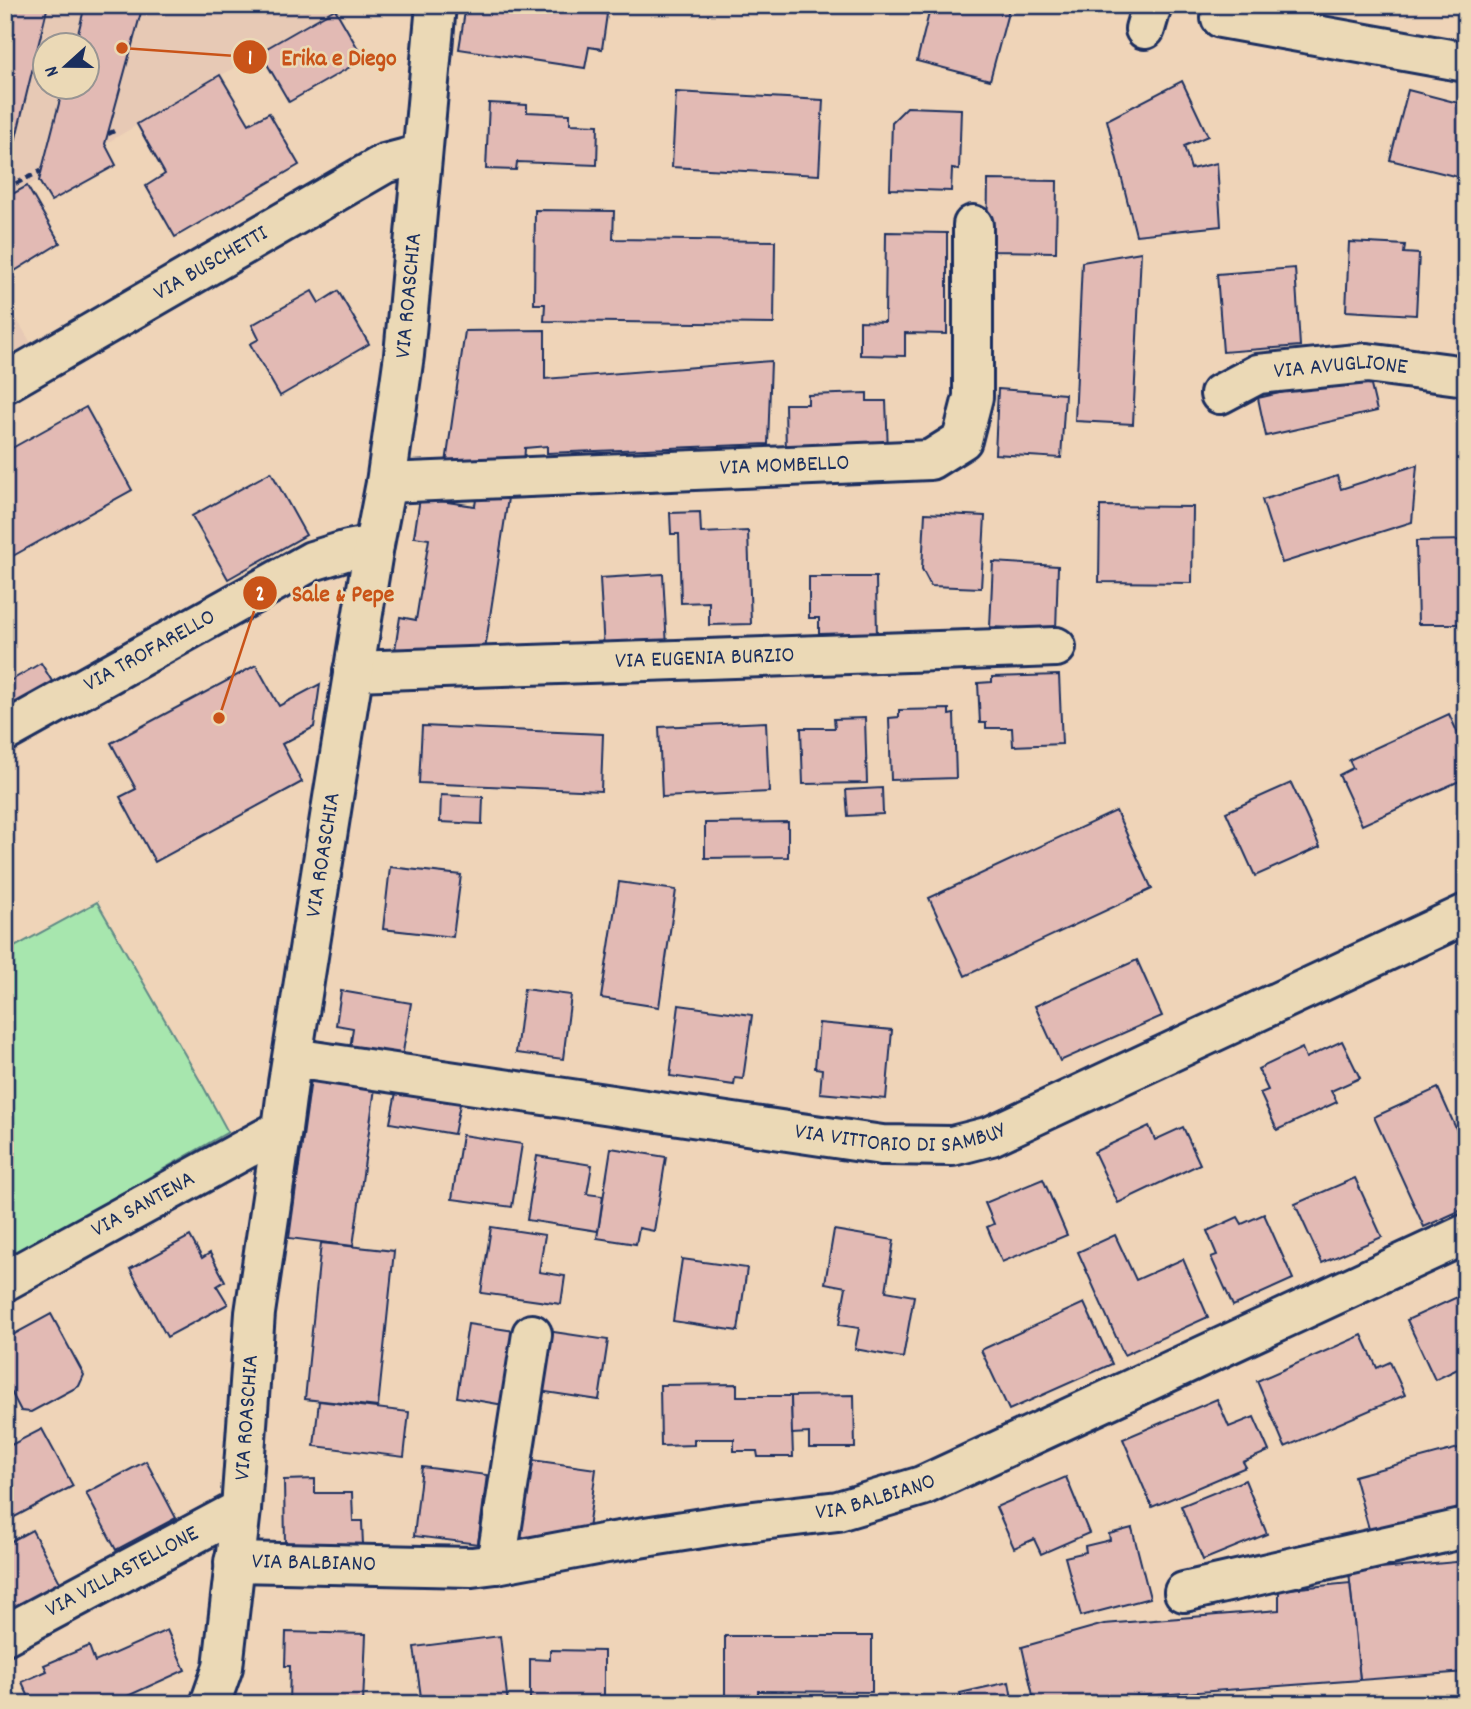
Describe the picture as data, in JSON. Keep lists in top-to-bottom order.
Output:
{
  "streets": {
    "street": [
      "VIA BUSCHETTI",
      "VIA ROASCHIA",
      "VIA AVUGLIONE",
      "VIA MOMBELLO",
      "VIA TROFARELLO",
      "VIA EUGENIA BURZIO",
      "VIA VITTORIO DI SAMBUY",
      "VIA SANTENA",
      "VIA BALBIANO",
      "VIA VILLASTELLONE"
    ]
  },
  "crossings": [
    ["VIA BUSCHETTI", "VIA ROASCHIA"],
    ["VIA ROASCHIA", "VIA MOMBELLO"],
    ["VIA ROASCHIA", "VIA TROFARELLO"],
    ["VIA ROASCHIA", "VIA EUGENIA BURZIO"],
    ["VIA ROASCHIA", "VIA VITTORIO DI SAMBUY"],
    ["VIA ROASCHIA", "VIA SANTENA"],
    ["VIA ROASCHIA", "VIA BALBIANO"],
    ["VIA ROASCHIA", "VIA VILLASTELLONE"]
  ],
  "places": ["Erika e Diego", "Sale & Pepe"],
  "north": "left"
}
